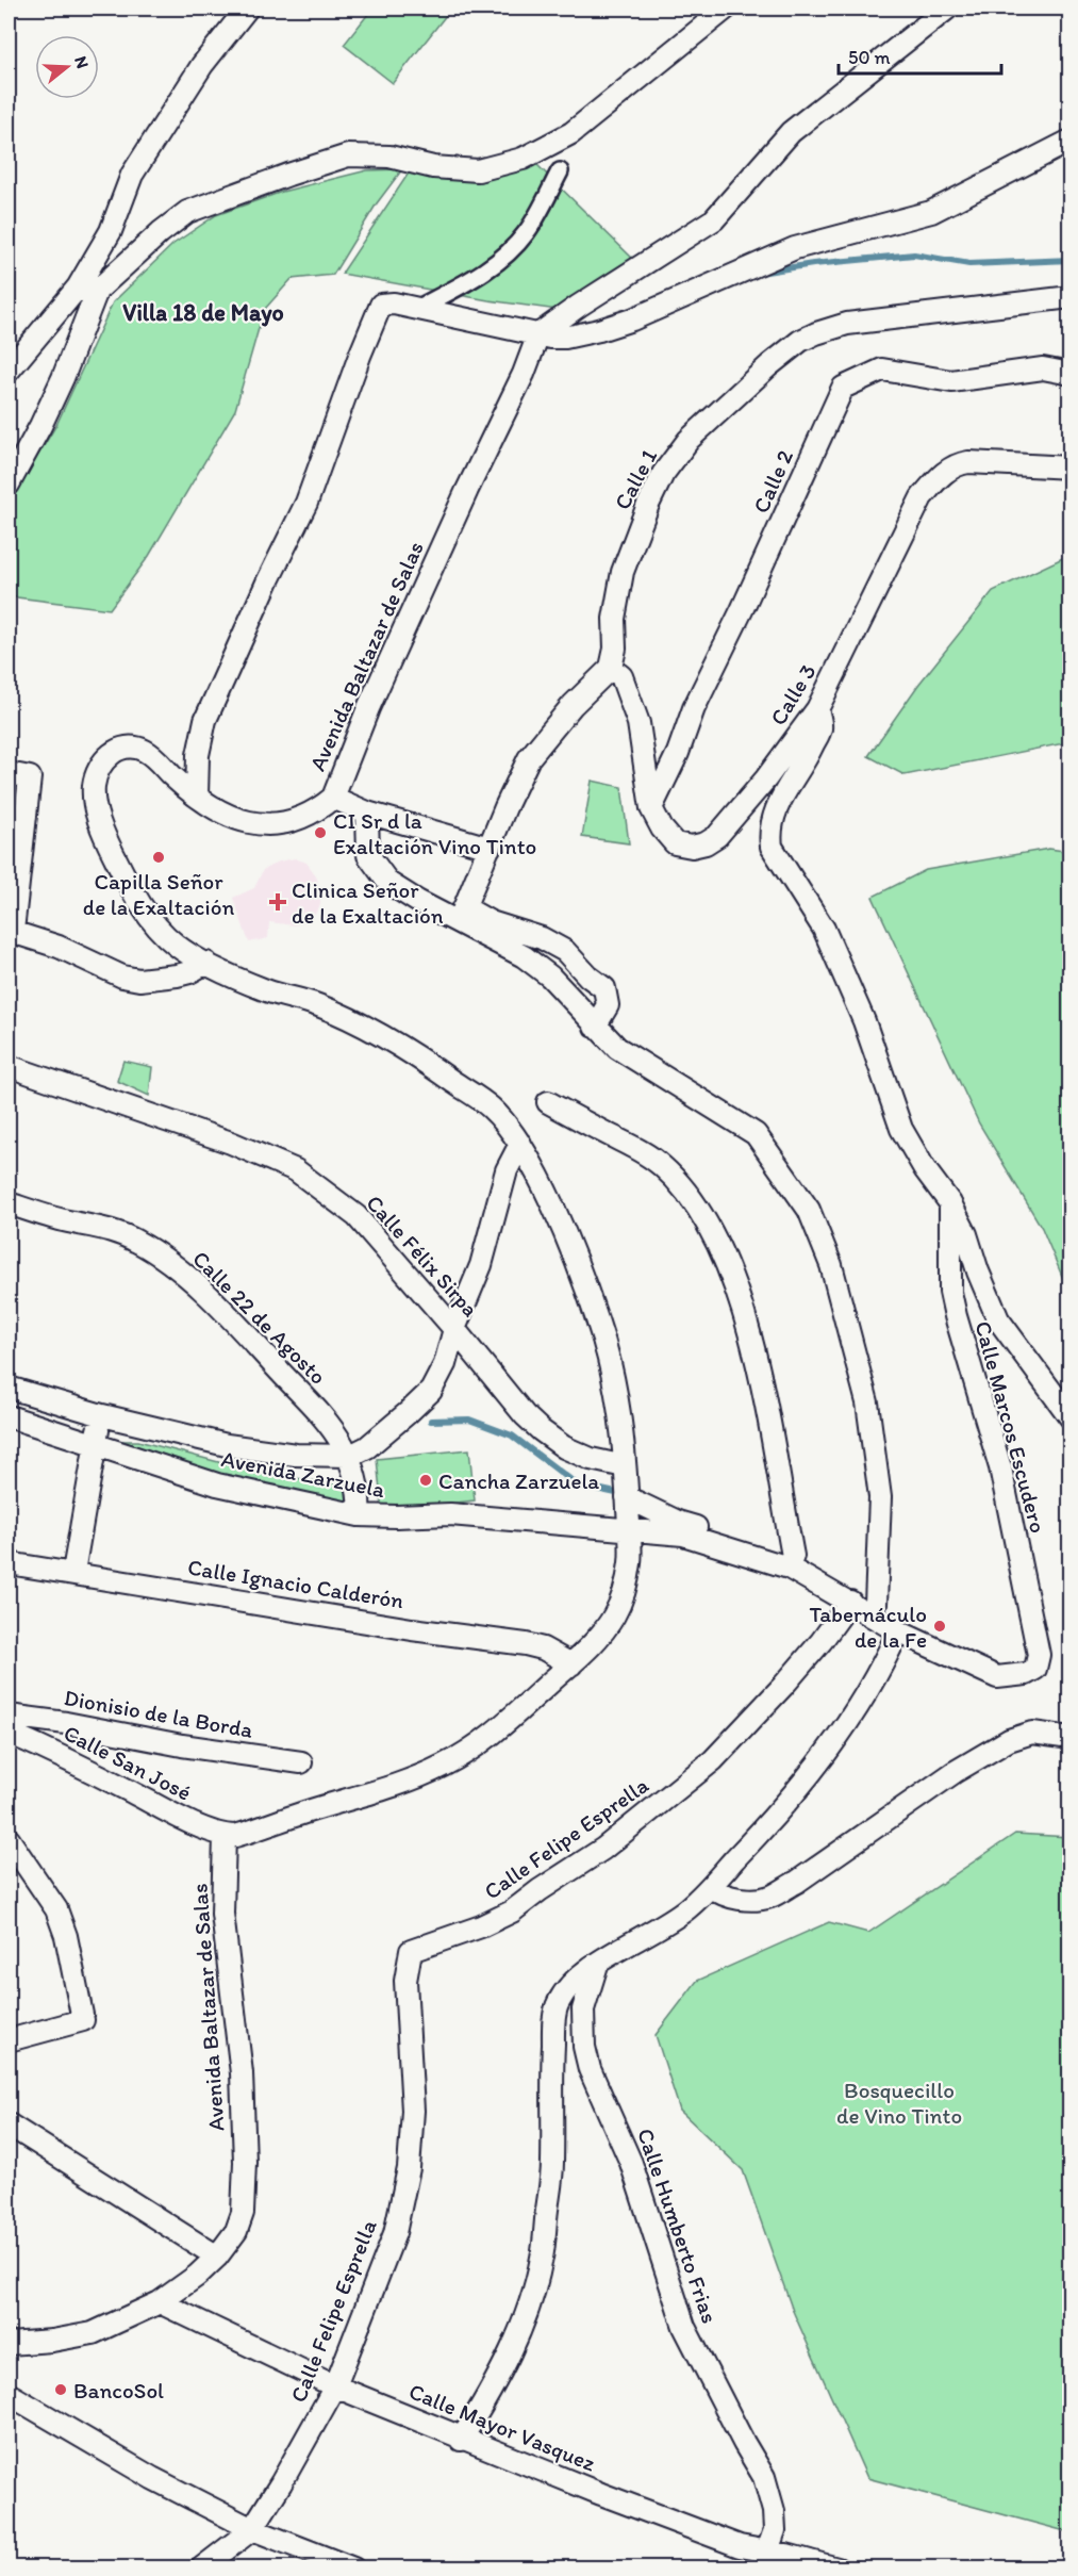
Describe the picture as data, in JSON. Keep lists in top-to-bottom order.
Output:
{
  "streets": {
    "street": [
      "Calle 1",
      "Calle 2",
      "Avenida Baltazar de Salas",
      "Calle 3",
      "Calle Félix Sirpa",
      "Calle 22 de Agosto",
      "Calle Marcos Escudero",
      "Avenida Zarzuela",
      "Calle Ignacio Calderón",
      "Dionisio de la Borda",
      "Calle San José",
      "Calle Felipe Esprella",
      "Calle Humberto Frias",
      "Calle Mayor Vasquez"
    ]
  },
  "crossings": [
    ["Calle 1", "Calle 3"],
    ["Calle 2", "Calle 3"],
    ["Avenida Baltazar de Salas", "Calle Félix Sirpa"],
    ["Avenida Baltazar de Salas", "Avenida Zarzuela"],
    ["Avenida Baltazar de Salas", "Calle Ignacio Calderón"],
    ["Avenida Baltazar de Salas", "Calle San José"],
    ["Avenida Baltazar de Salas", "Calle Mayor Vasquez"],
    ["Calle Félix Sirpa", "Avenida Zarzuela"],
    ["Calle 22 de Agosto", "Avenida Zarzuela"],
    ["Calle Marcos Escudero", "Avenida Zarzuela"],
    ["Avenida Zarzuela", "Calle Felipe Esprella"],
    ["Calle Felipe Esprella", "Calle Mayor Vasquez"],
    ["Calle Humberto Frias", "Calle Mayor Vasquez"]
  ],
  "districts": ["Villa 18 de Mayo"],
  "parks": ["Bosquecillo de Vino Tinto"],
  "places": {
    "other": [
      "CI Sr d la Exaltación Vino Tinto",
      "Capilla Señor de la Exaltación",
      "Cancha Zarzuela",
      "Tabernáculo de la Fe",
      "BancoSol"
    ],
    "health": ["Clinica Señor de la Exaltación"]
  },
  "scale_bar": "50 m",
  "north": "right"
}
